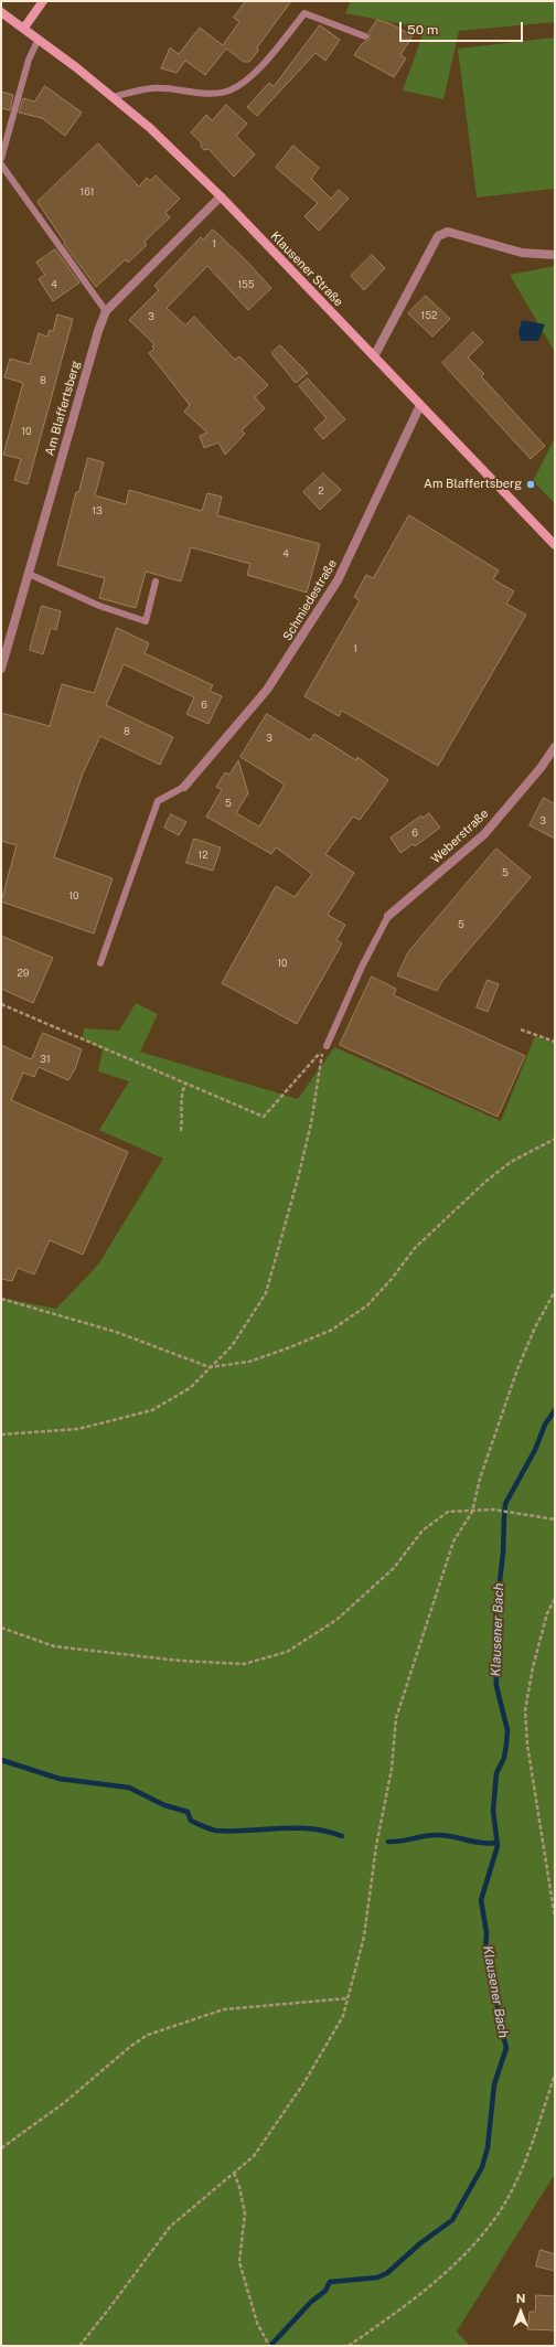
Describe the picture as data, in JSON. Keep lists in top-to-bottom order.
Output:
{
  "streets": {
    "main road": ["Klausener Straße"],
    "street": ["Am Blaffertsberg", "Schmiedestraße", "Weberstraße"]
  },
  "crossings": [
    ["Klausener Straße", "Am Blaffertsberg"],
    ["Klausener Straße", "Schmiedestraße"]
  ],
  "water": ["Klausener Bach"],
  "places": ["Am Blaffertsberg"],
  "house_numbers": [
    "161",
    "1",
    "4",
    "155",
    "152",
    "3",
    "8",
    "10",
    "2",
    "13",
    "4",
    "1",
    "6",
    "8",
    "3",
    "5",
    "3",
    "6",
    "12",
    "5",
    "10",
    "5",
    "10",
    "29",
    "31"
  ],
  "scale_bar": "50 m",
  "north": "top"
}
